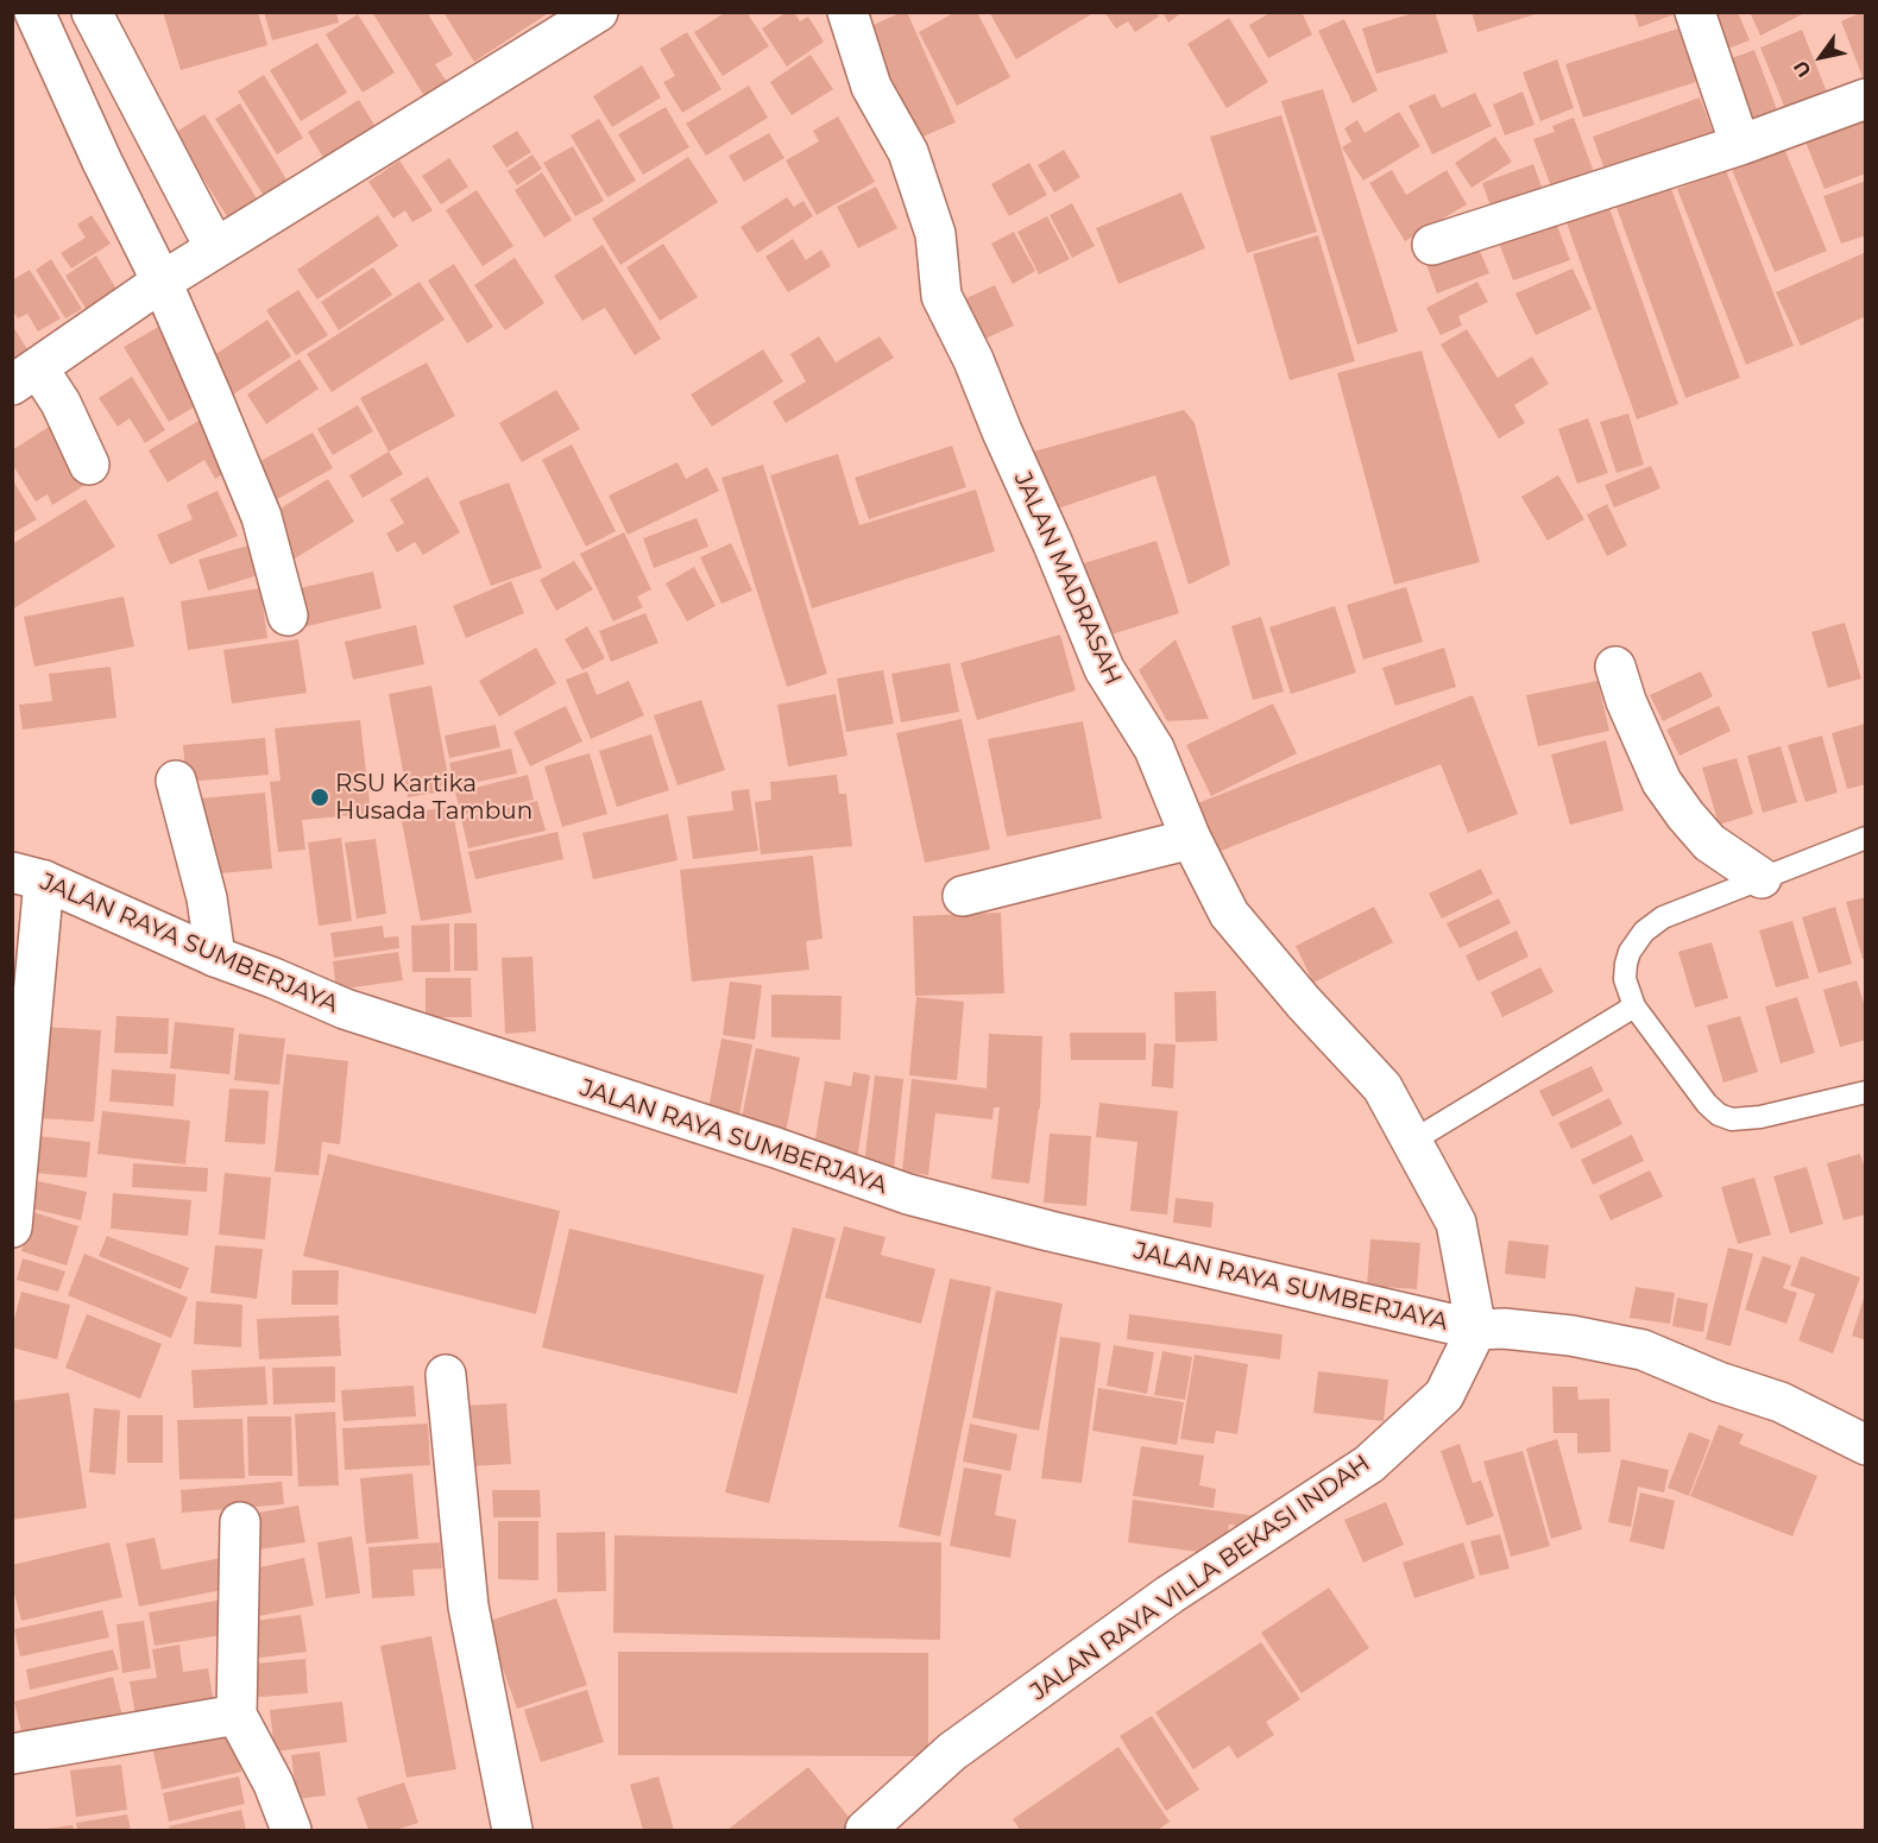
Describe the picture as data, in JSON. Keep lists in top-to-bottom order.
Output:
{
  "streets": {
    "street": ["JALAN MADRASAH", "JALAN RAYA SUMBERJAYA", "JALAN RAYA VILLA BEKASI INDAH"]
  },
  "crossings": [
    ["JALAN MADRASAH", "JALAN RAYA SUMBERJAYA"],
    ["JALAN MADRASAH", "JALAN RAYA VILLA BEKASI INDAH"],
    ["JALAN RAYA SUMBERJAYA", "JALAN RAYA VILLA BEKASI INDAH"]
  ],
  "places": ["RSU Kartika Husada Tambun"],
  "north": "bottom left"
}
